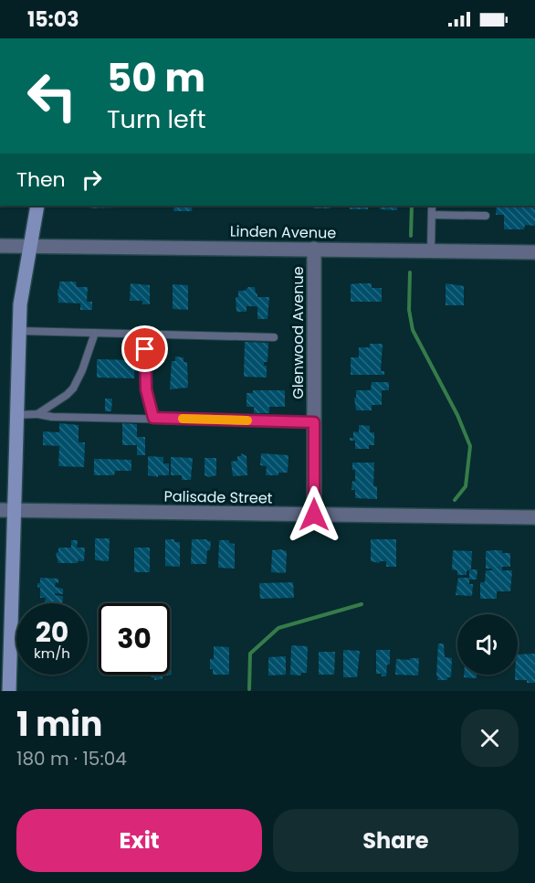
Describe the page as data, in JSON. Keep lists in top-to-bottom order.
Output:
{
  "streets": {
    "street": ["Linden Avenue", "Glenwood Avenue", "Palisade Street"]
  },
  "crossings": [
    ["Linden Avenue", "Glenwood Avenue"],
    ["Glenwood Avenue", "Palisade Street"]
  ],
  "page": {
    "status": "15:03",
    "turn": ["50 m", "Turn left"],
    "then": "Then",
    "speed": "20 km/h",
    "limit": "30",
    "heading": ["1 min", "180 m · 15:04"],
    "buttons": ["Exit", "Share"]
  }
}
